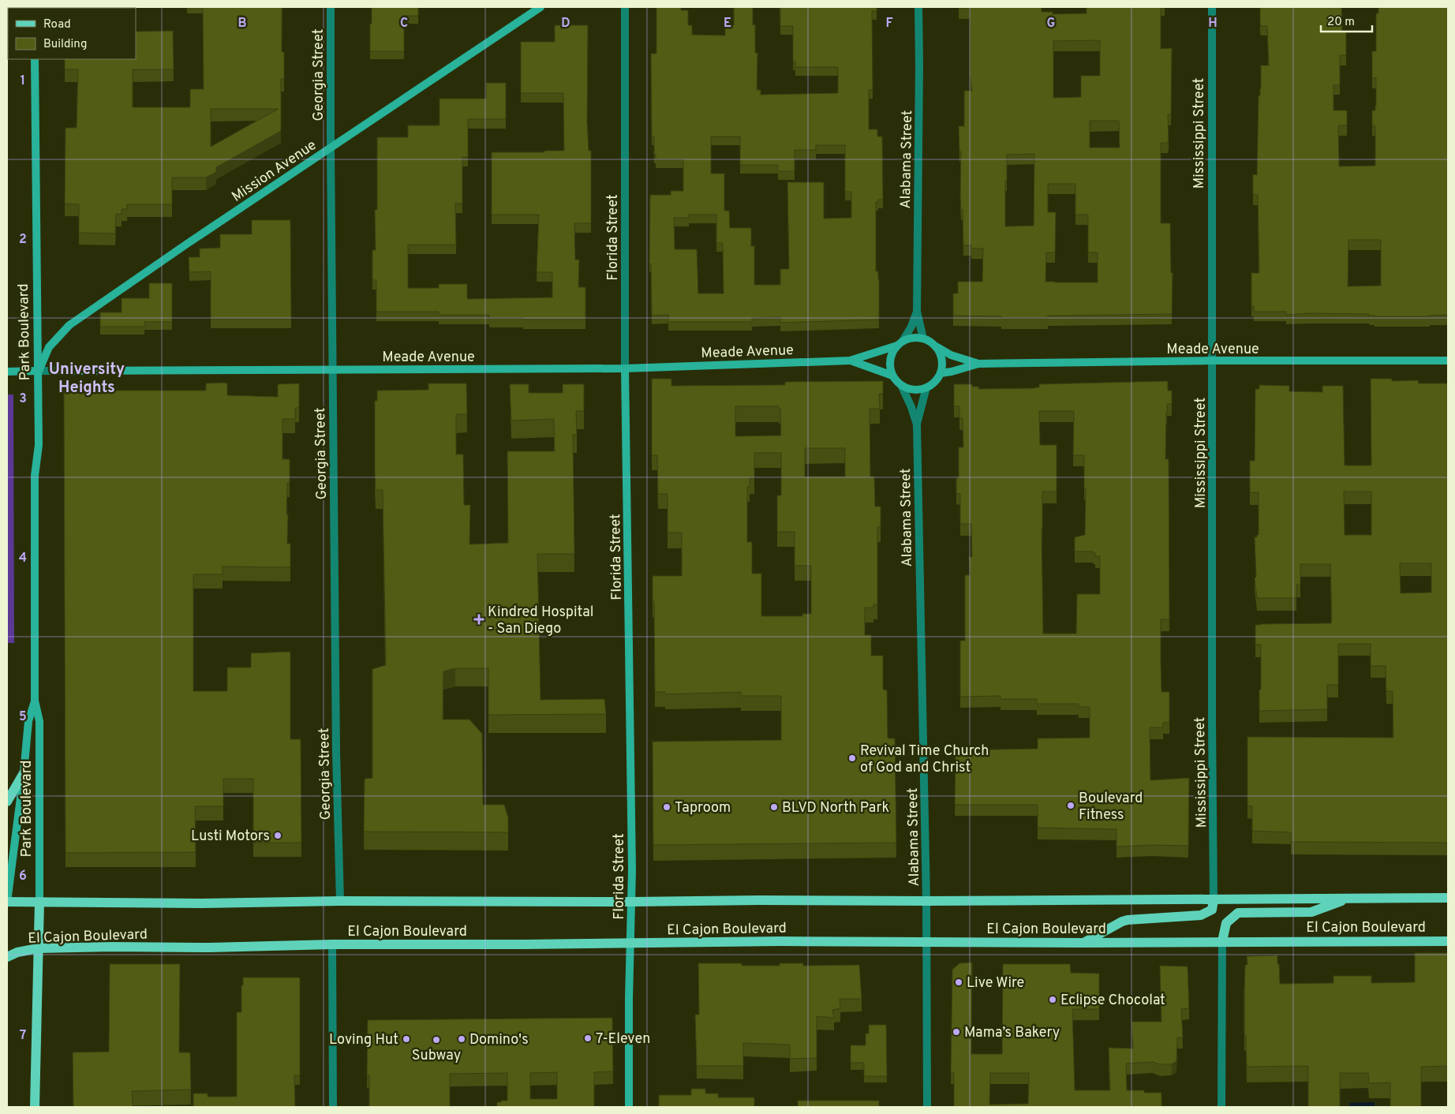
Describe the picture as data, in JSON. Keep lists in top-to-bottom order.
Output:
{
  "streets": {
    "main road": ["Park Boulevard", "El Cajon Boulevard"],
    "street": [
      "Georgia Street",
      "Mississippi Street",
      "Alabama Street",
      "Mission Avenue",
      "Florida Street",
      "Meade Avenue"
    ]
  },
  "crossings": [
    ["Georgia Street", "Mission Avenue"],
    ["Georgia Street", "Meade Avenue"],
    ["Georgia Street", "El Cajon Boulevard"],
    ["Mississippi Street", "Meade Avenue"],
    ["Mississippi Street", "El Cajon Boulevard"],
    ["Alabama Street", "Meade Avenue"],
    ["Alabama Street", "El Cajon Boulevard"],
    ["Mission Avenue", "Park Boulevard"],
    ["Mission Avenue", "Meade Avenue"],
    ["Florida Street", "Meade Avenue"],
    ["Florida Street", "El Cajon Boulevard"],
    ["Park Boulevard", "Meade Avenue"],
    ["Park Boulevard", "El Cajon Boulevard"]
  ],
  "districts": ["University Heights"],
  "places": {
    "health": ["Kindred Hospital - San Diego"],
    "other": [
      "Revival Time Church of God and Christ",
      "Boulevard Fitness",
      "Taproom",
      "BLVD North Park",
      "Lusti Motors",
      "Live Wire",
      "Eclipse Chocolat",
      "Mama’s Bakery",
      "7-Eleven",
      "Loving Hut",
      "Domino's",
      "Subway"
    ]
  },
  "legend": ["Road", "Building"],
  "scale_bar": "20 m",
  "grid": {
    "columns": [
      "B",
      "C",
      "D",
      "E",
      "F",
      "G",
      "H"
    ],
    "rows": [
      "1",
      "2",
      "3",
      "4",
      "5",
      "6",
      "7"
    ]
  }
}
